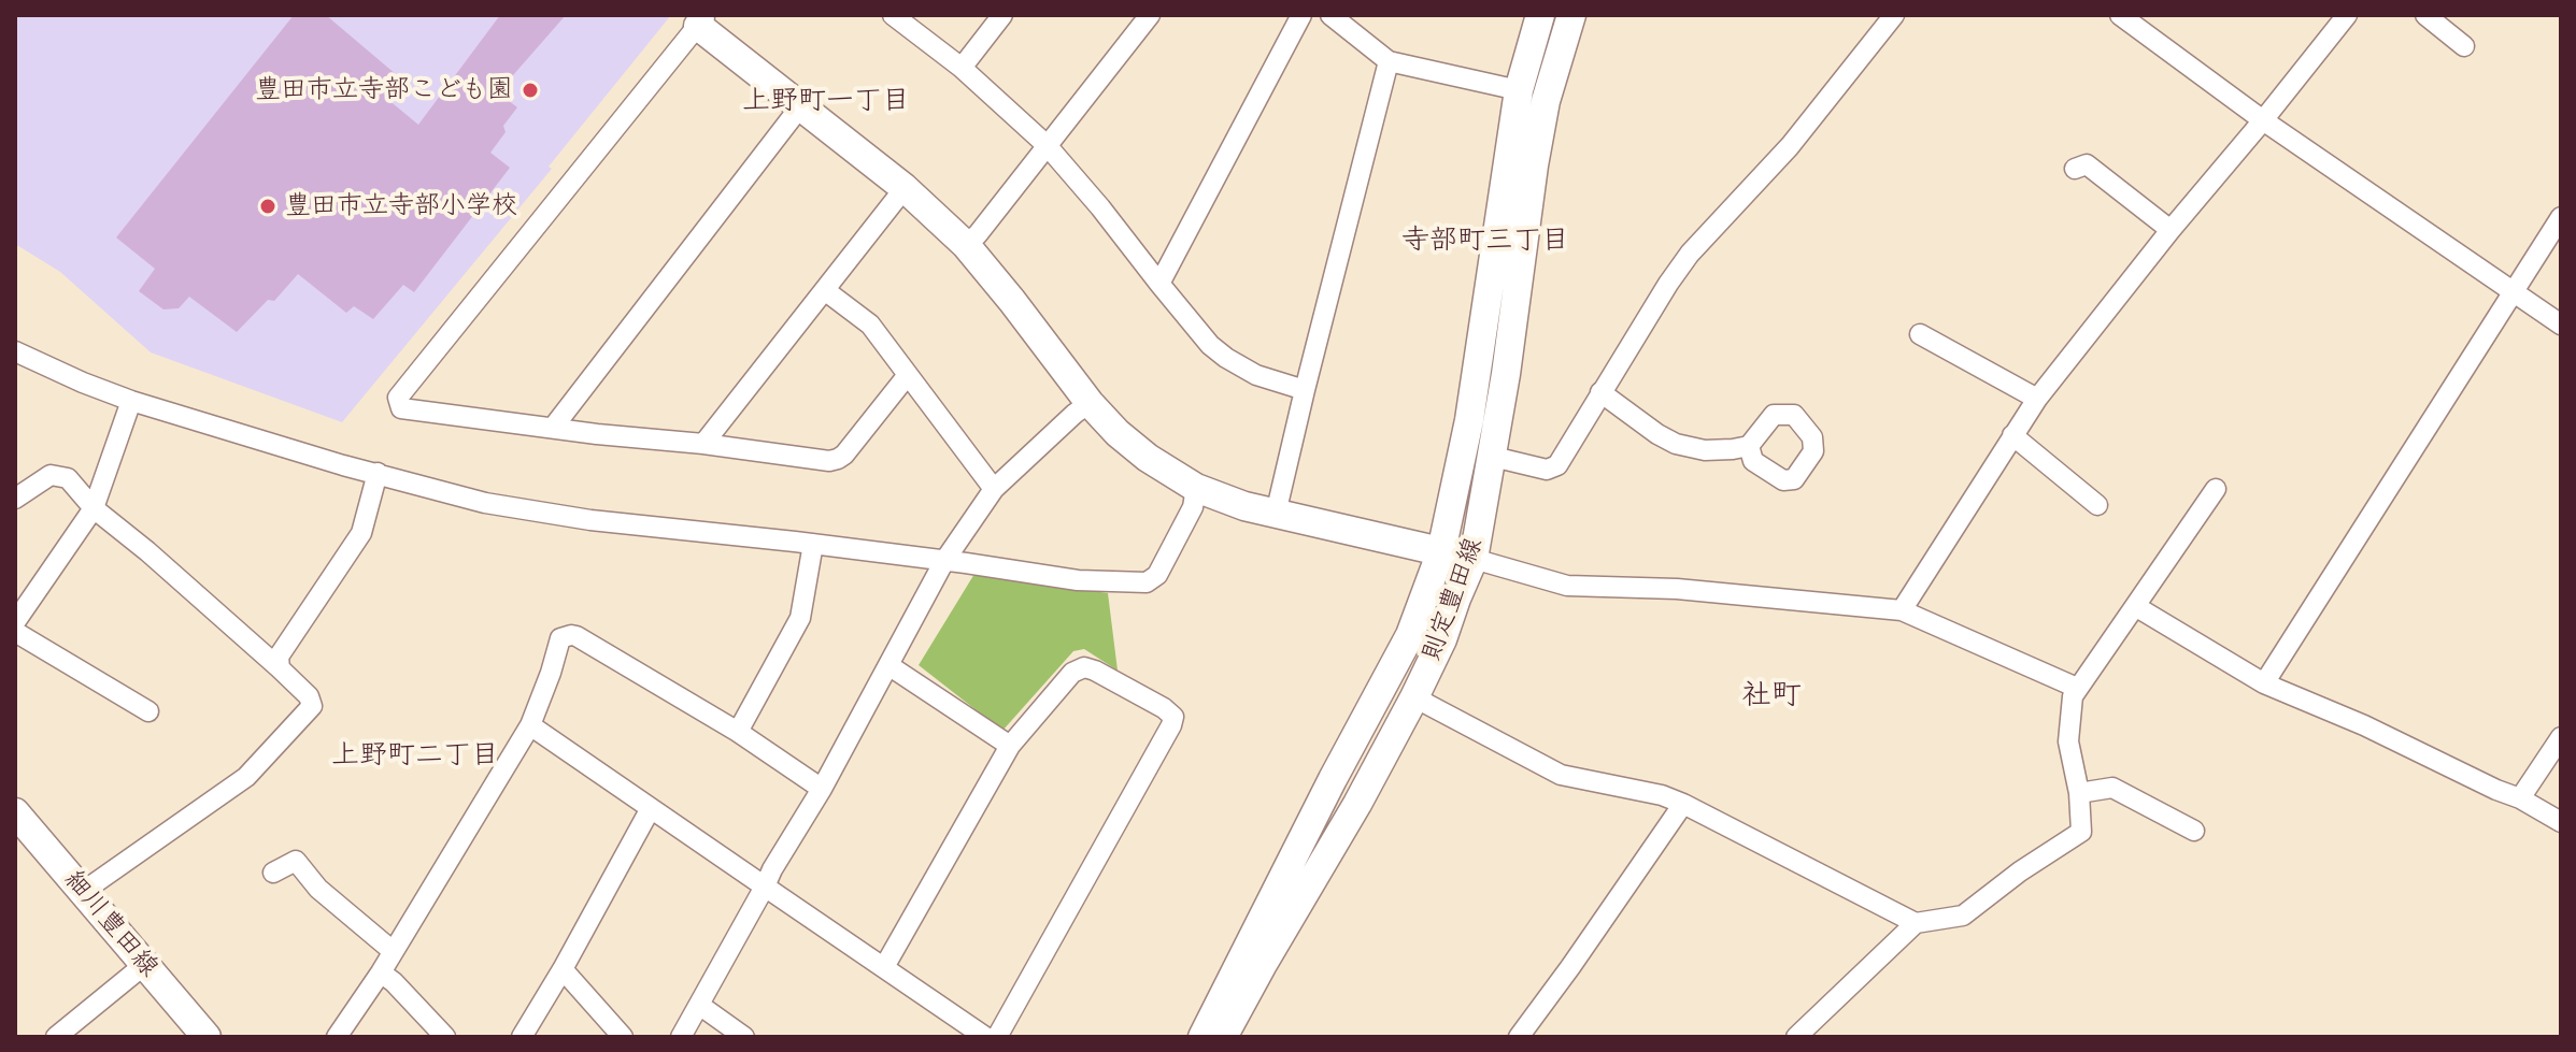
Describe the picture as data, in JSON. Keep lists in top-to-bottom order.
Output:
{
  "streets": {
    "main road": ["則定豊田線", "細川豊田線"]
  },
  "districts": [
    "上野町一丁目",
    "寺部町三丁目",
    "社町",
    "上野町二丁目"
  ],
  "places": ["豊田市立寺部こども園", "豊田市立寺部小学校"]
}
